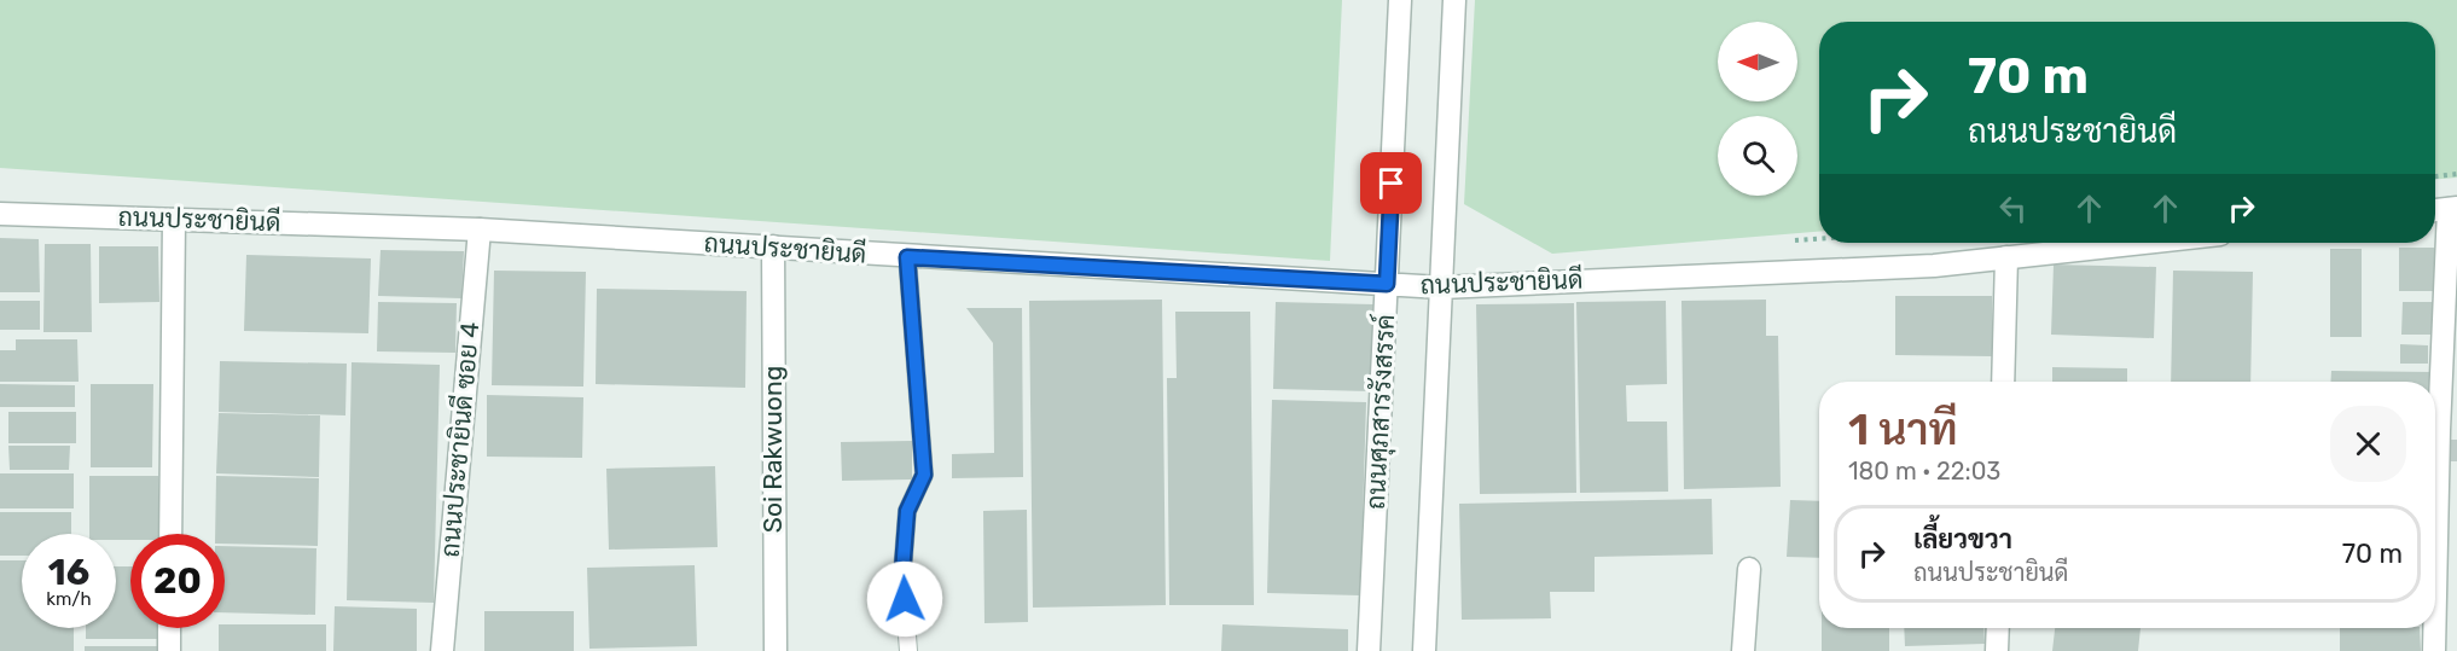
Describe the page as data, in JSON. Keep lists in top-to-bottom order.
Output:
{
  "streets": {
    "street": [
      "ถนนประชายินดี",
      "ถนนศุภสารรังสรรค์",
      "ถนนประชายินดี ซอย 4",
      "Soi Rakwuong"
    ]
  },
  "crossings": [
    ["ถนนประชายินดี", "ถนนศุภสารรังสรรค์"],
    ["ถนนประชายินดี", "ถนนประชายินดี ซอย 4"],
    ["ถนนประชายินดี", "Soi Rakwuong"]
  ],
  "north": "left",
  "page": {
    "turn": ["70 m", "ถนนประชายินดี"],
    "heading": ["1 นาที", "180 m · 22:03"],
    "list": [
      {
        "name": "เลี้ยวขวา",
        "note": "ถนนประชายินดี",
        "value": "70 m"
      }
    ],
    "speed": "16 km/h",
    "limit": "20"
  }
}
